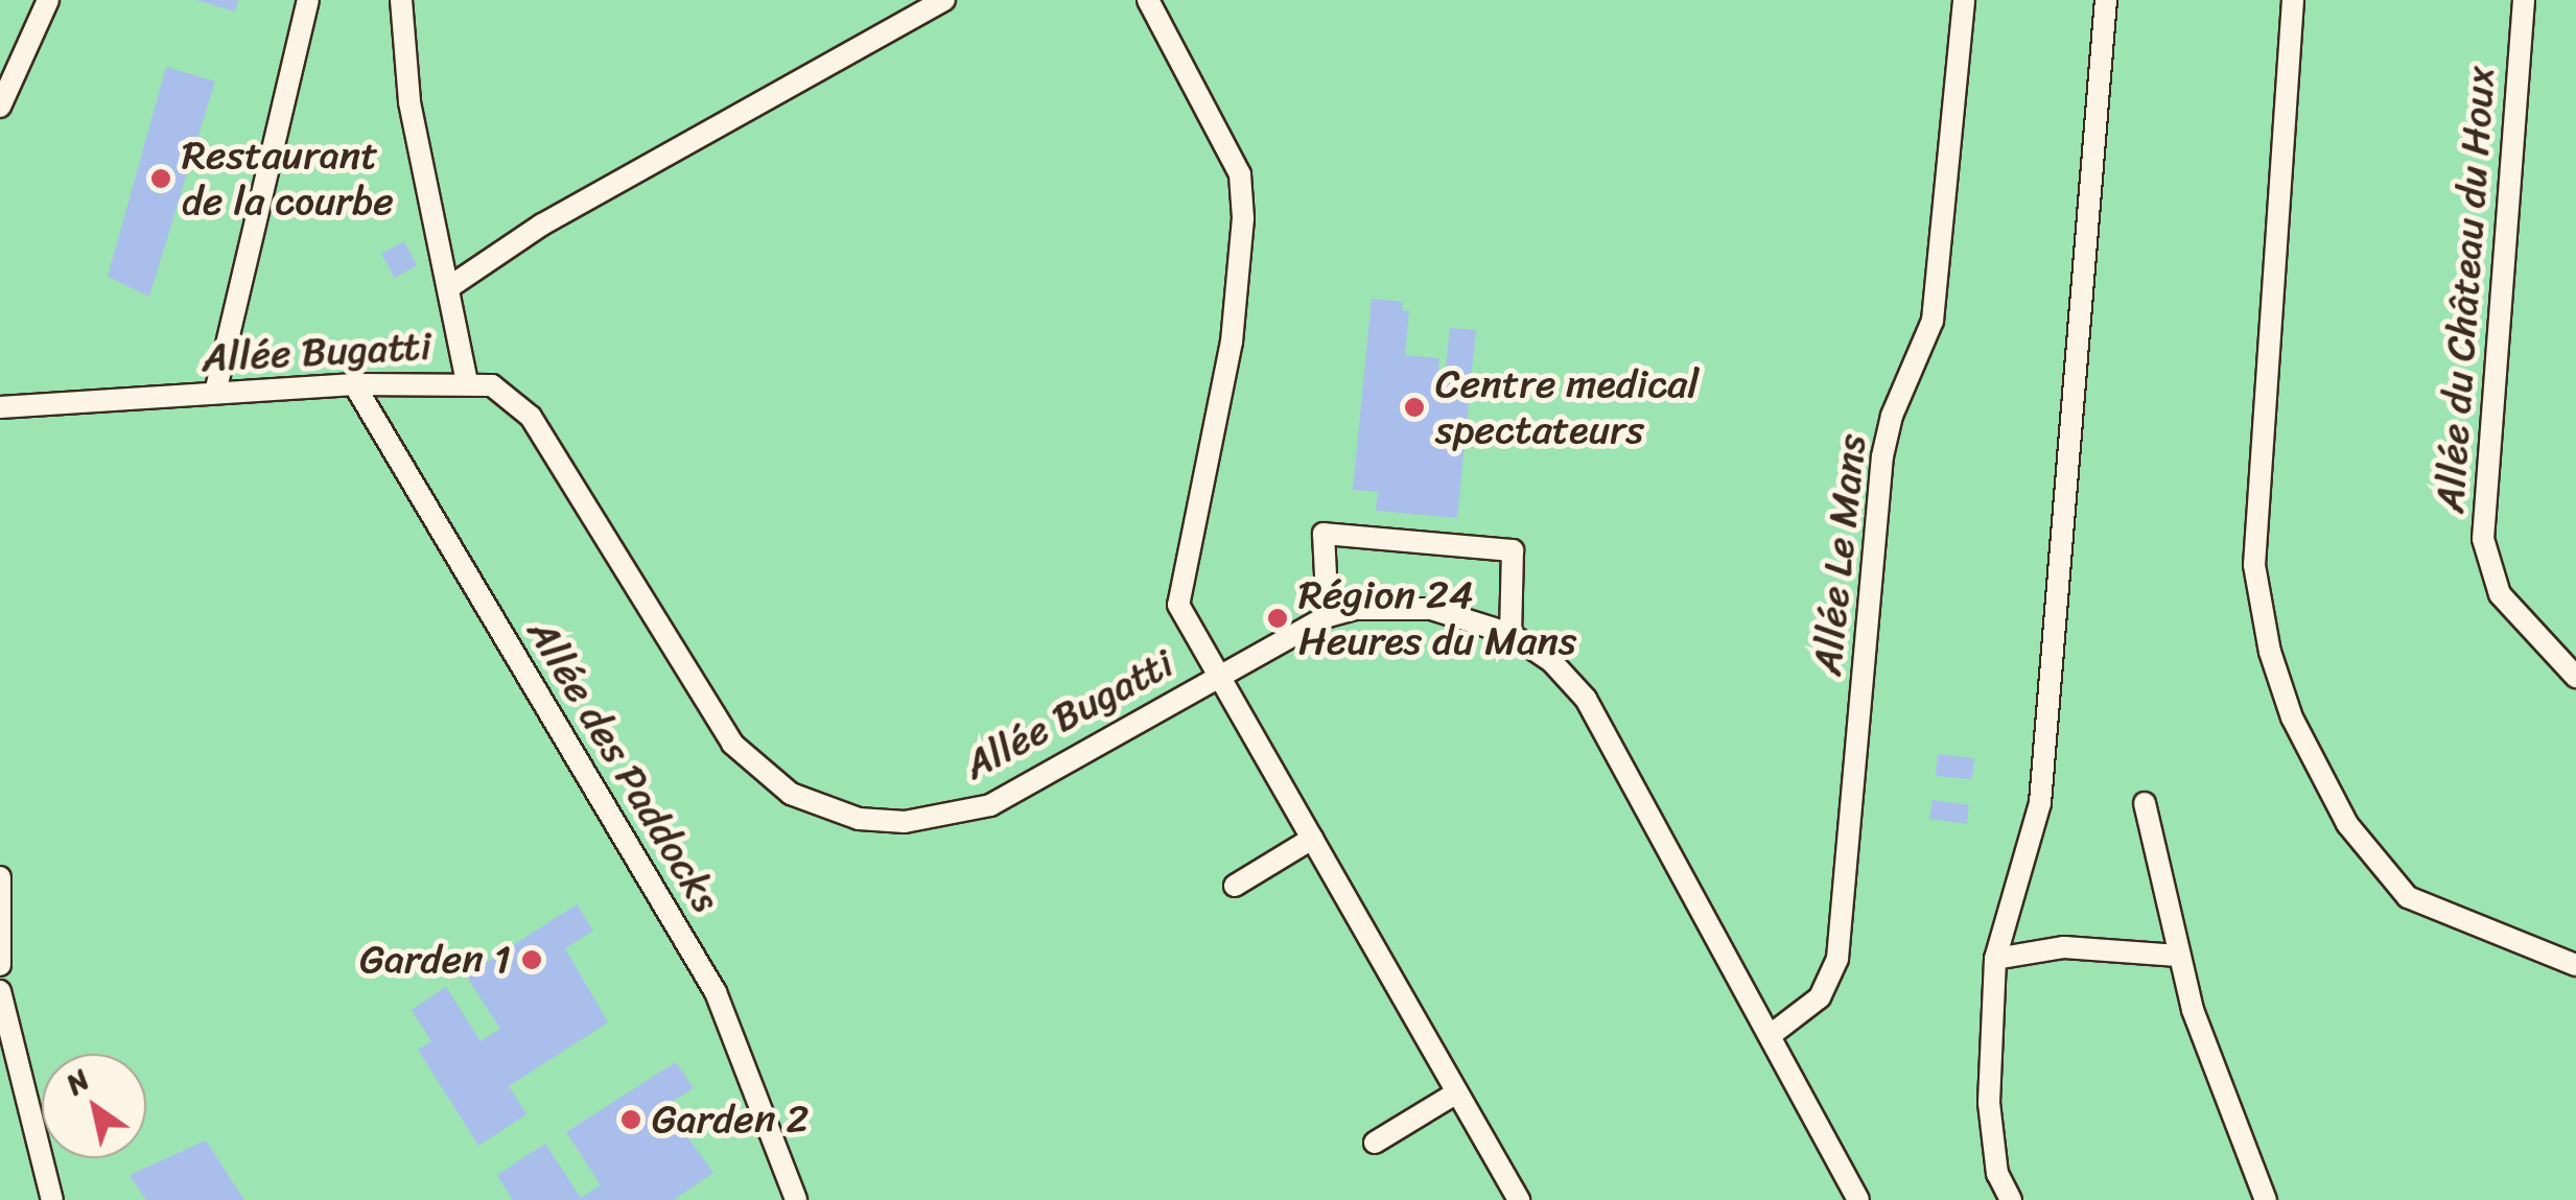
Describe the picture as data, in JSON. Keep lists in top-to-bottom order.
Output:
{
  "streets": {
    "lane": [
      "Allée du Château du Houx",
      "Allée Bugatti",
      "Allée Le Mans",
      "Allée des Paddocks"
    ]
  },
  "crossings": [
    ["Allée Bugatti", "Allée Le Mans"],
    ["Allée Bugatti", "Allée des Paddocks"]
  ],
  "places": [
    "Restaurant de la courbe",
    "Centre medical spectateurs",
    "Région 24 Heures du Mans",
    "Garden 1",
    "Garden 2"
  ],
  "north": "top left"
}
